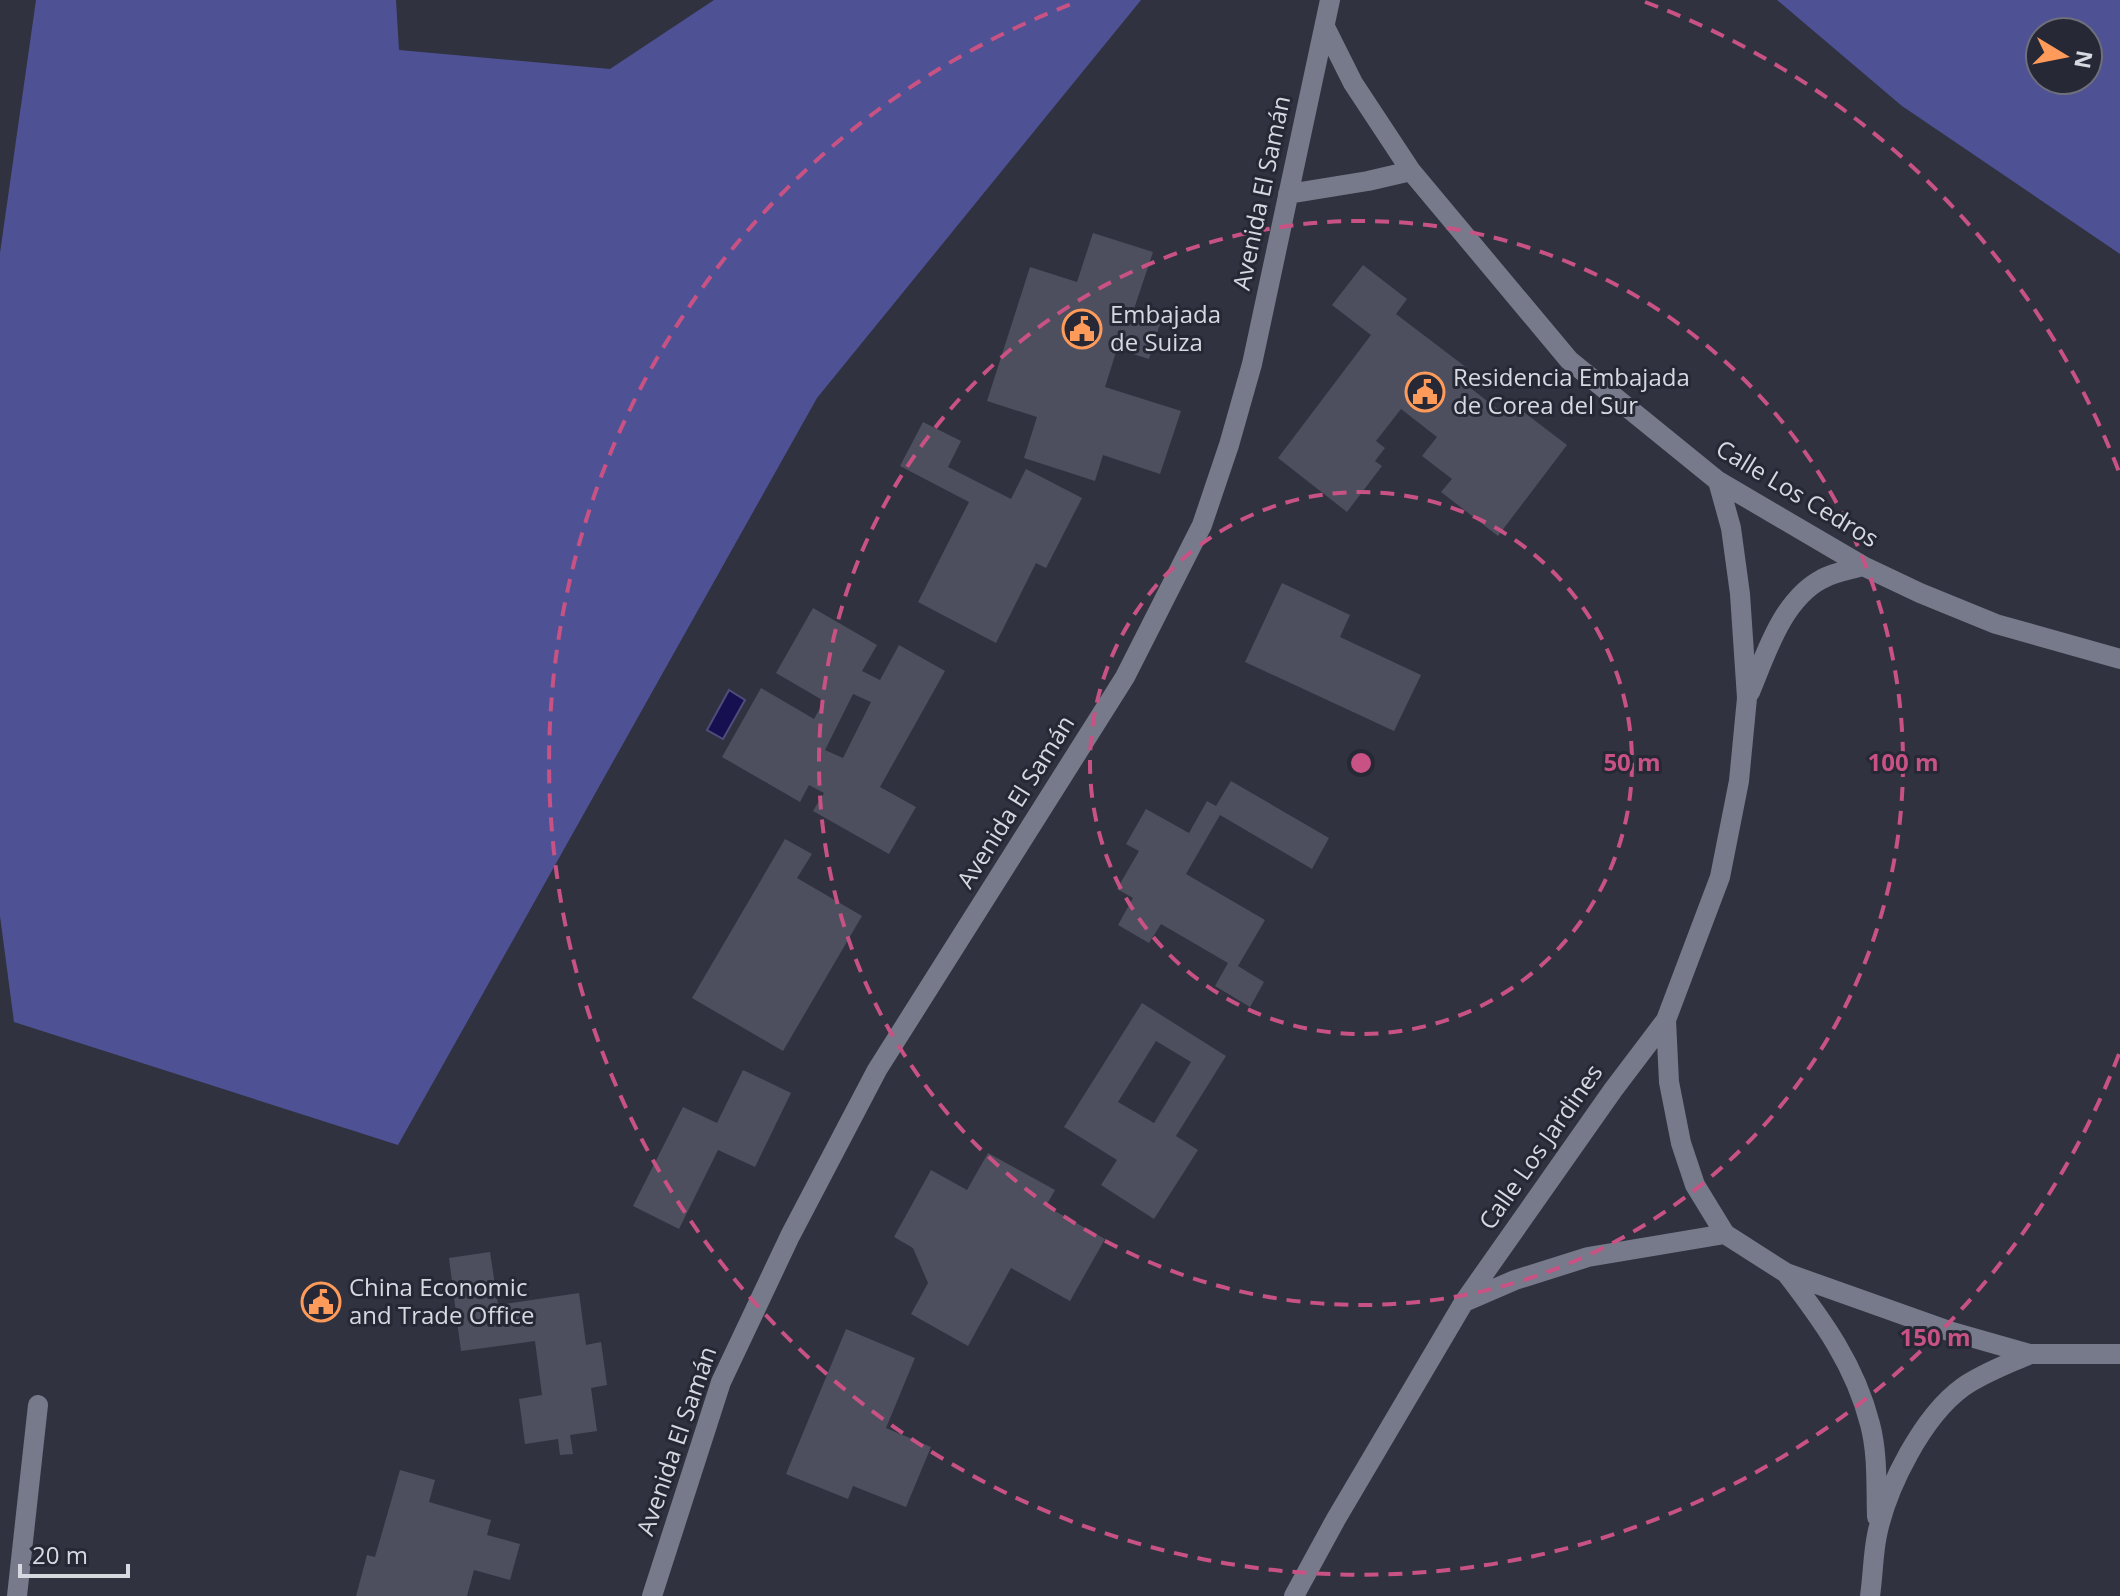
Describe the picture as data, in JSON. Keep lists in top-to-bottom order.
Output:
{
  "streets": {
    "street": ["Avenida El Samán", "Calle Los Cedros", "Calle Los Jardines"]
  },
  "crossings": [
    ["Avenida El Samán", "Calle Los Cedros"],
    ["Calle Los Cedros", "Calle Los Jardines"]
  ],
  "places": {
    "public building": ["Embajada de Suiza", "Residencia Embajada de Corea del Sur", "China Economic and Trade Office"]
  },
  "scale_bar": "20 m",
  "north": "right",
  "rings": ["50 m", "100 m", "150 m"]
}
